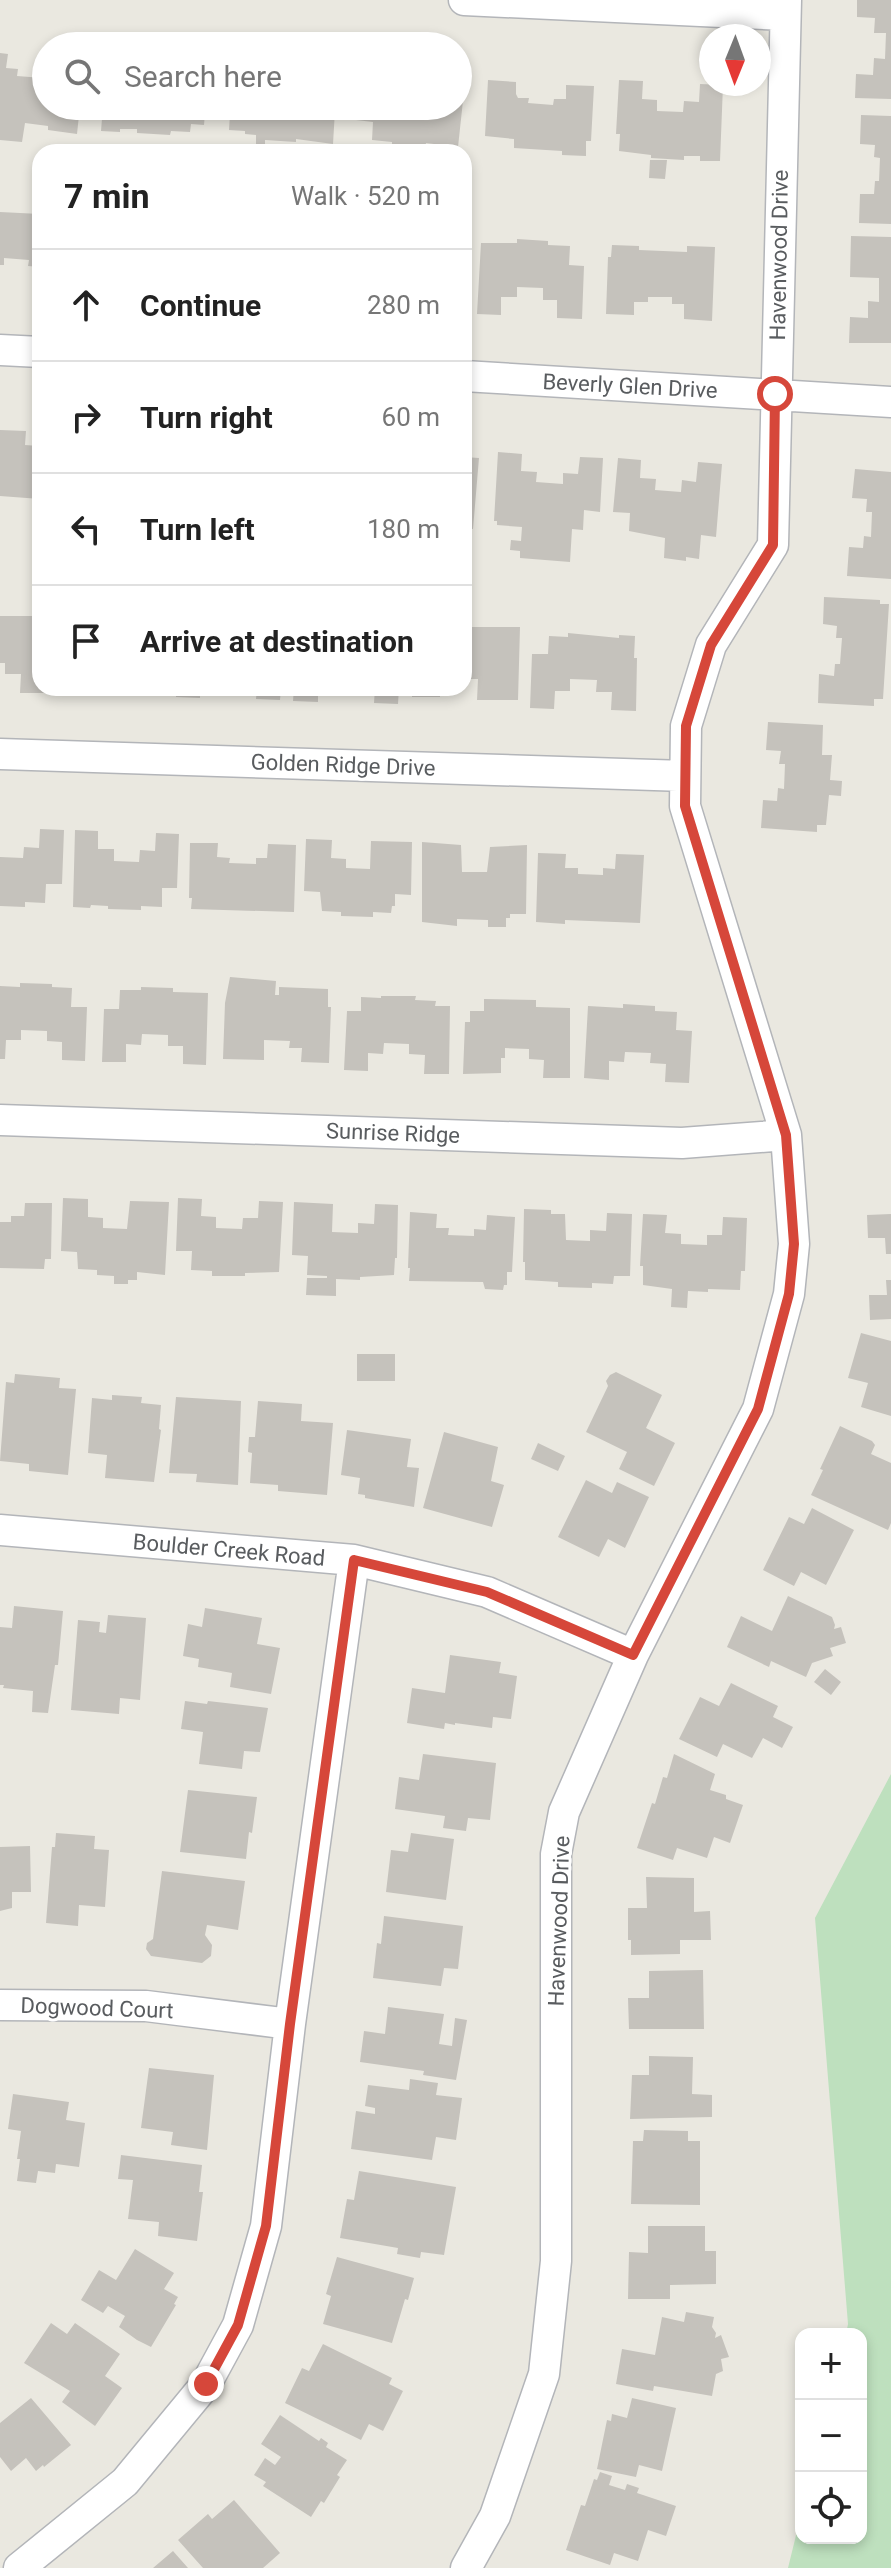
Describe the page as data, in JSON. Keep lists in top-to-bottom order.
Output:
{
  "streets": {
    "street": [
      "Havenwood Drive",
      "Beverly Glen Drive",
      "Golden Ridge Drive",
      "Sunrise Ridge",
      "Boulder Creek Road",
      "Dogwood Court"
    ]
  },
  "crossings": [
    ["Havenwood Drive", "Beverly Glen Drive"],
    ["Havenwood Drive", "Golden Ridge Drive"],
    ["Havenwood Drive", "Sunrise Ridge"],
    ["Havenwood Drive", "Boulder Creek Road"]
  ],
  "north": "bottom",
  "page": {
    "search": "Search here",
    "heading": ["7 min", "Walk · 520 m"],
    "list": [
      ["Continue", "280 m"],
      ["Turn right", "60 m"],
      ["Turn left", "180 m"],
      "Arrive at destination"
    ],
    "map_buttons": ["+", "−"]
  }
}
